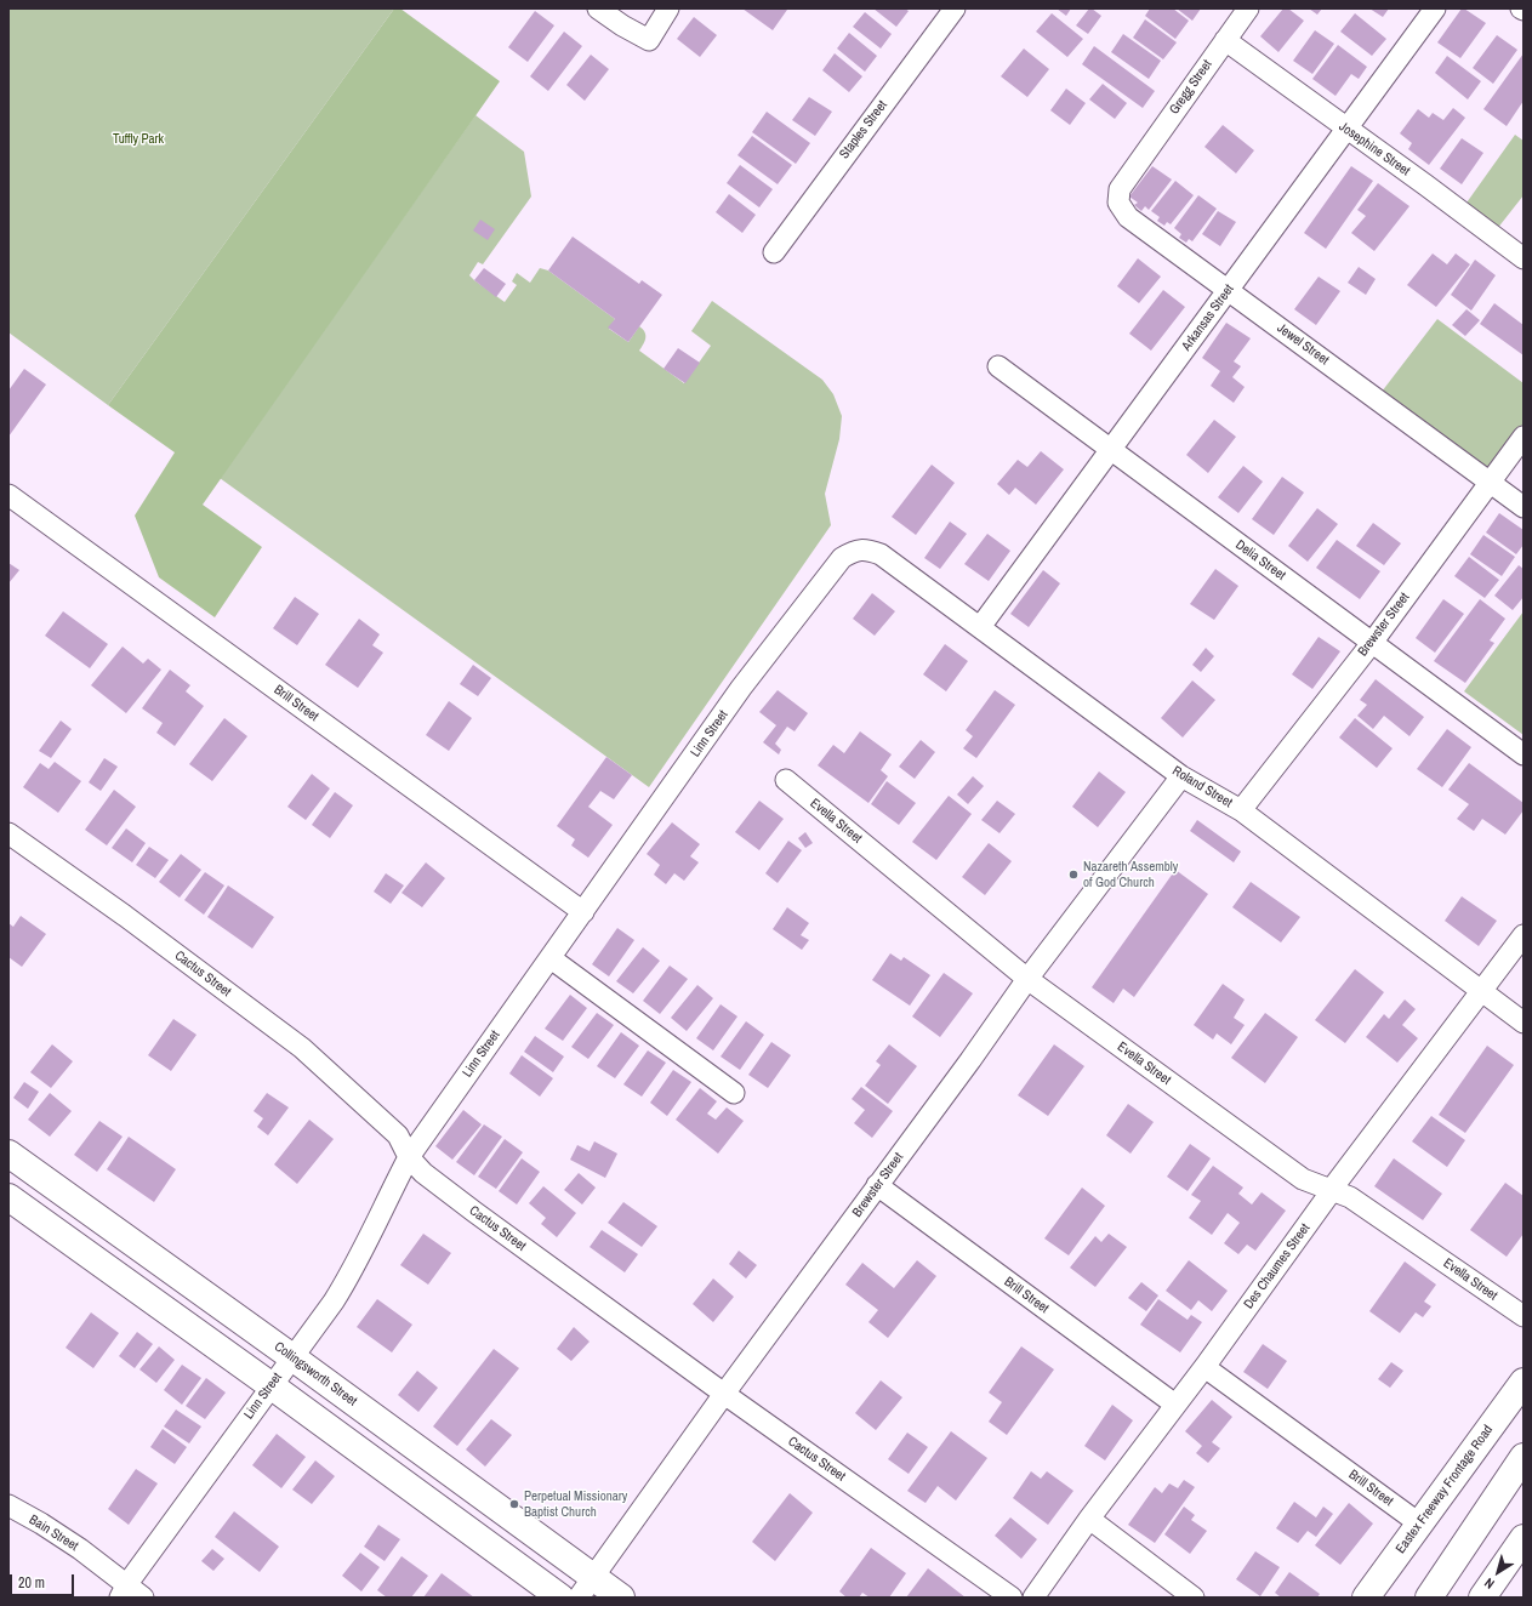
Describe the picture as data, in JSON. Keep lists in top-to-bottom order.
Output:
{
  "streets": {
    "main road": ["Collingsworth Street", "Eastex Freeway Frontage Road"],
    "street": [
      "Gregg Street",
      "Staples Street",
      "Josephine Street",
      "Arkansas Street",
      "Jewel Street",
      "Delia Street",
      "Brewster Street",
      "Brill Street",
      "Linn Street",
      "Roland Street",
      "Evella Street",
      "Cactus Street",
      "Des Chaumes Street",
      "Bain Street"
    ]
  },
  "crossings": [
    ["Gregg Street", "Josephine Street"],
    ["Gregg Street", "Jewel Street"],
    ["Josephine Street", "Arkansas Street"],
    ["Arkansas Street", "Jewel Street"],
    ["Arkansas Street", "Delia Street"],
    ["Arkansas Street", "Roland Street"],
    ["Jewel Street", "Brewster Street"],
    ["Delia Street", "Brewster Street"],
    ["Brewster Street", "Brill Street"],
    ["Brewster Street", "Roland Street"],
    ["Brewster Street", "Evella Street"],
    ["Brewster Street", "Cactus Street"],
    ["Brewster Street", "Collingsworth Street"],
    ["Brill Street", "Linn Street"],
    ["Brill Street", "Des Chaumes Street"],
    ["Brill Street", "Eastex Freeway Frontage Road"],
    ["Linn Street", "Roland Street"],
    ["Linn Street", "Cactus Street"],
    ["Linn Street", "Collingsworth Street"],
    ["Linn Street", "Bain Street"],
    ["Roland Street", "Des Chaumes Street"],
    ["Evella Street", "Des Chaumes Street"]
  ],
  "parks": ["Tuffly Park"],
  "places": ["Nazareth Assembly of God Church", "Perpetual Missionary Baptist Church"],
  "scale_bar": "20 m",
  "north": "bottom left"
}
